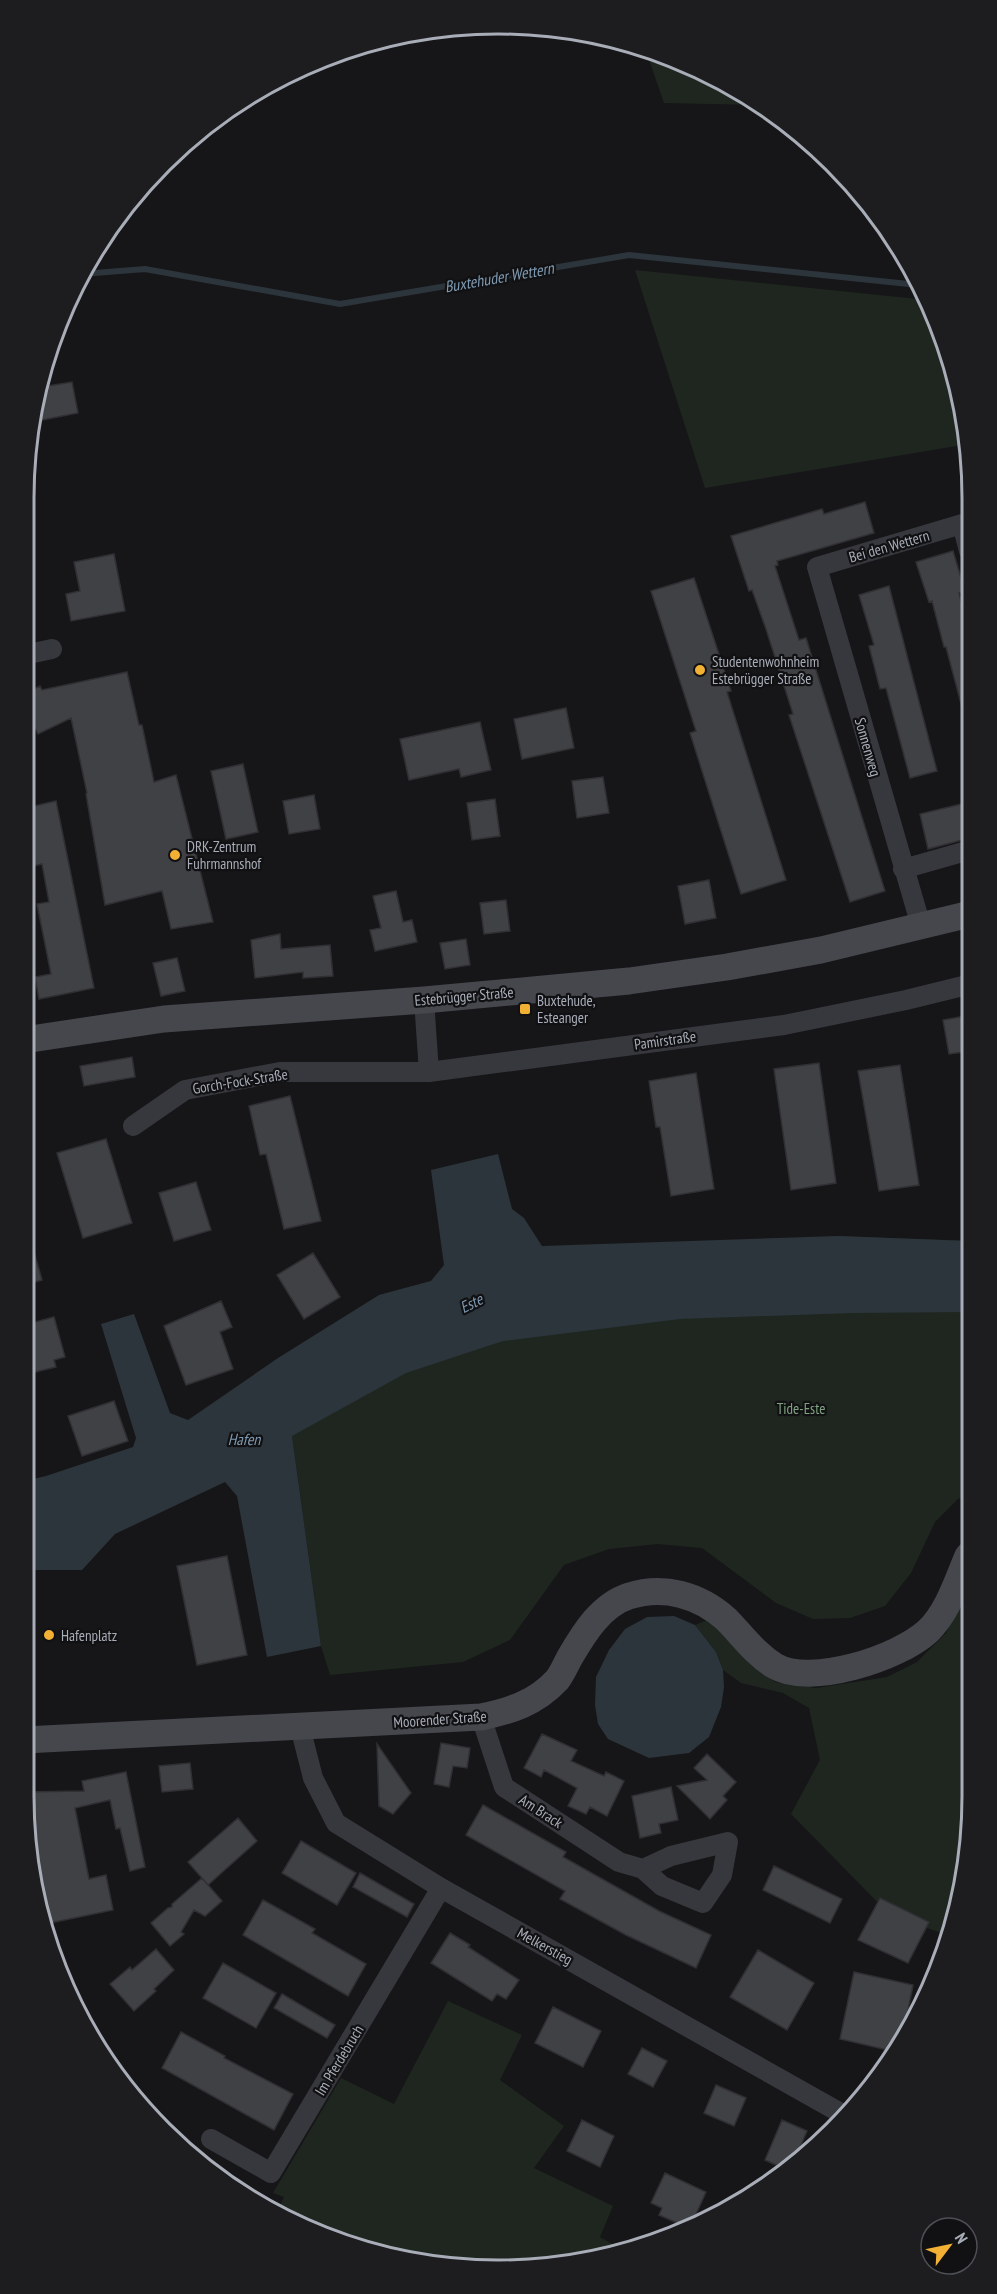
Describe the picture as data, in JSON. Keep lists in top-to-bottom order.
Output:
{
  "streets": {
    "street": [
      "Bei den Wettern",
      "Sonnenweg",
      "Estebrügger Straße",
      "Pamirstraße",
      "Gorch-Fock-Straße",
      "Moorender Straße",
      "Am Brack",
      "Melkerstieg",
      "Im Pferdebruch"
    ]
  },
  "crossings": [
    ["Bei den Wettern", "Sonnenweg"],
    ["Sonnenweg", "Estebrügger Straße"],
    ["Pamirstraße", "Gorch-Fock-Straße"],
    ["Moorender Straße", "Am Brack"],
    ["Moorender Straße", "Melkerstieg"],
    ["Melkerstieg", "Im Pferdebruch"]
  ],
  "water": ["Buxtehuder Wettern", "Este", "Hafen"],
  "parks": ["Tide-Este"],
  "places": {
    "other": ["Studentenwohnheim Estebrügger Straße", "DRK-Zentrum Fuhrmannshof", "Hafenplatz"],
    "transit": ["Buxtehude, Esteanger"]
  },
  "north": "top right"
}
